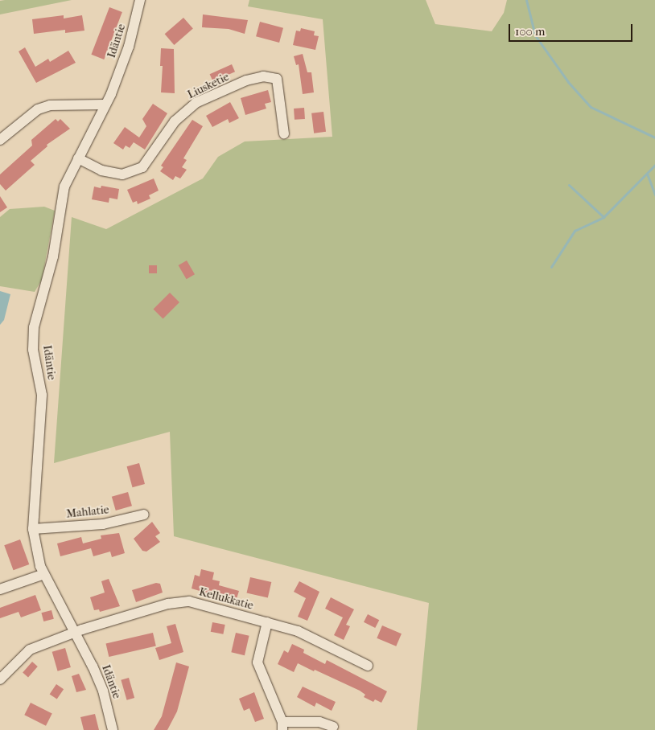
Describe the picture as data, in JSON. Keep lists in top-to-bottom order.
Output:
{
  "streets": {
    "street": [
      "Idäntie",
      "Liusketie",
      "Mahlatie",
      "Kellukkatie"
    ]
  },
  "crossings": [
    ["Idäntie", "Liusketie"],
    ["Idäntie", "Mahlatie"],
    ["Idäntie", "Kellukkatie"]
  ],
  "scale_bar": "100 m"
}
